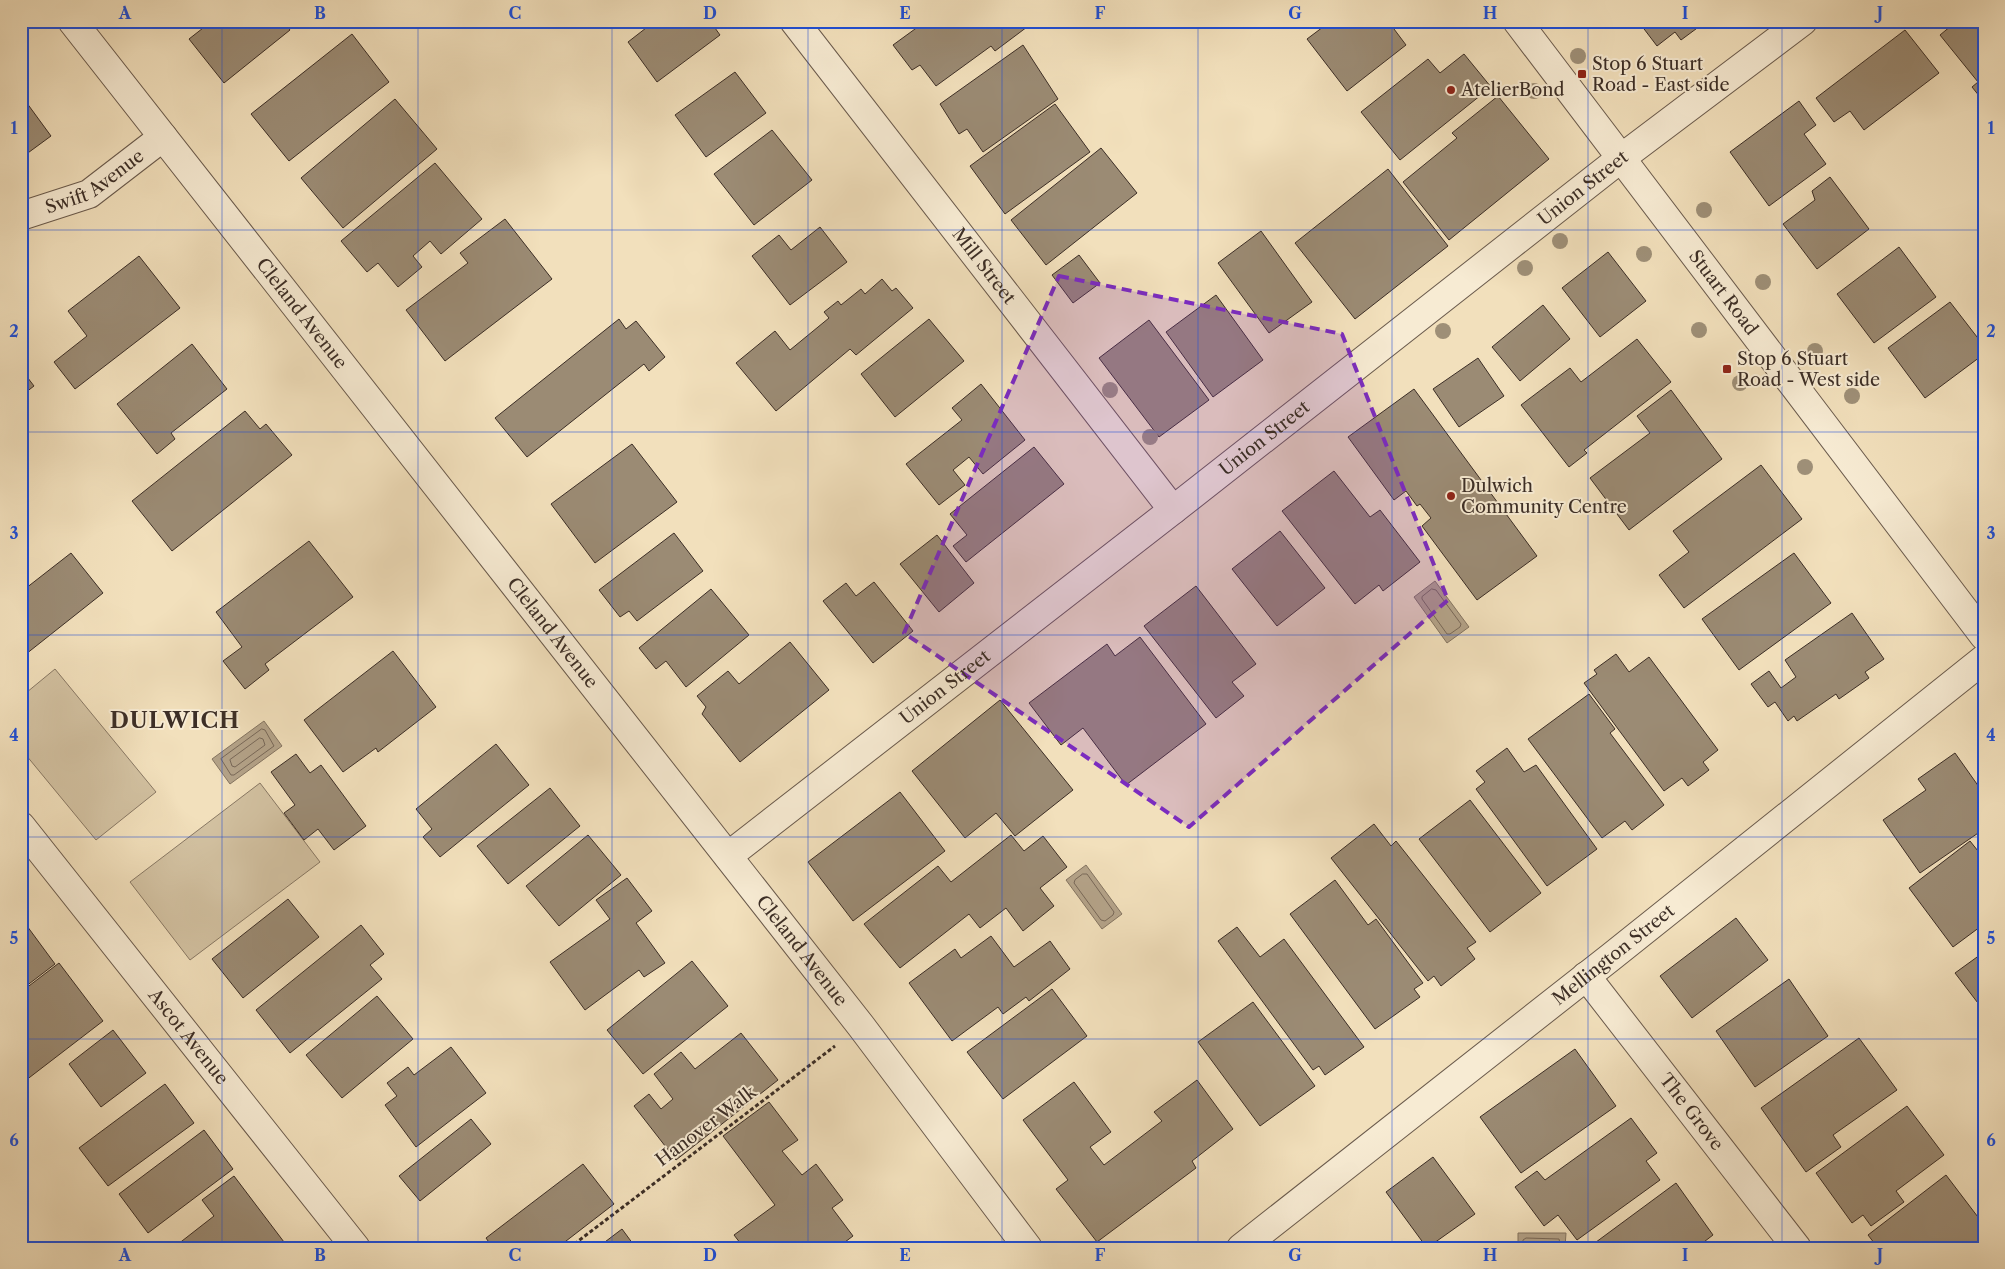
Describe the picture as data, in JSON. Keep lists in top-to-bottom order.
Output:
{
  "streets": {
    "street": [
      "Swift Avenue",
      "Union Street",
      "Mill Street",
      "Stuart Road",
      "Cleland Avenue",
      "Mellington Street",
      "Ascot Avenue",
      "The Grove"
    ],
    "path": ["Hanover Walk"]
  },
  "crossings": [
    ["Swift Avenue", "Cleland Avenue"],
    ["Union Street", "Mill Street"],
    ["Union Street", "Stuart Road"],
    ["Union Street", "Cleland Avenue"],
    ["Cleland Avenue", "Hanover Walk"],
    ["Mellington Street", "The Grove"]
  ],
  "districts": ["DULWICH"],
  "places": {
    "transit": ["Stop 6 Stuart Road - East side", "Stop 6 Stuart Road - West side"],
    "other": ["AtelierBond", "Dulwich Community Centre"]
  },
  "grid": {
    "columns": [
      "A",
      "B",
      "C",
      "D",
      "E",
      "F",
      "G",
      "H",
      "I",
      "J"
    ],
    "rows": [
      "1",
      "2",
      "3",
      "4",
      "5",
      "6"
    ]
  }
}
